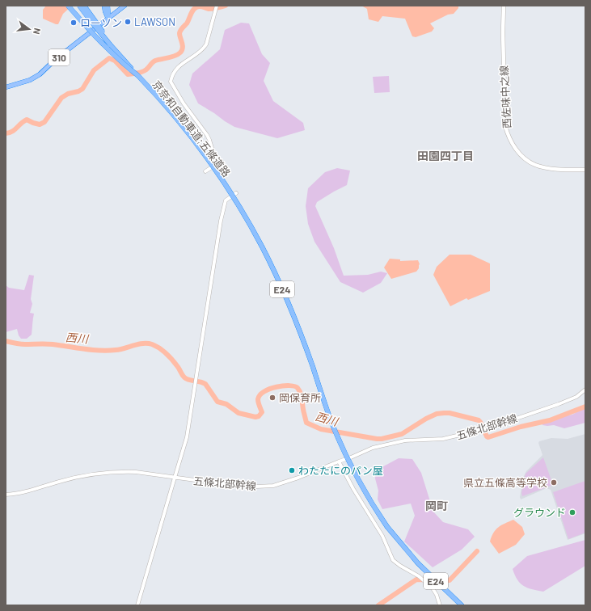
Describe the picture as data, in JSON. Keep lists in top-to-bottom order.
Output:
{
  "streets": {
    "highway": ["310", "京奈和自動車道;五條道路", "E24"],
    "main road": ["西佐味中之線"],
    "street": ["五條北部幹線"]
  },
  "districts": ["田園四丁目", "岡町"],
  "water": ["西川"],
  "places": [
    "LAWSON",
    "ローソン",
    "岡保育所",
    "わたたにのパン屋",
    "県立五條高等学校",
    "グラウンド"
  ],
  "north": "right"
}
